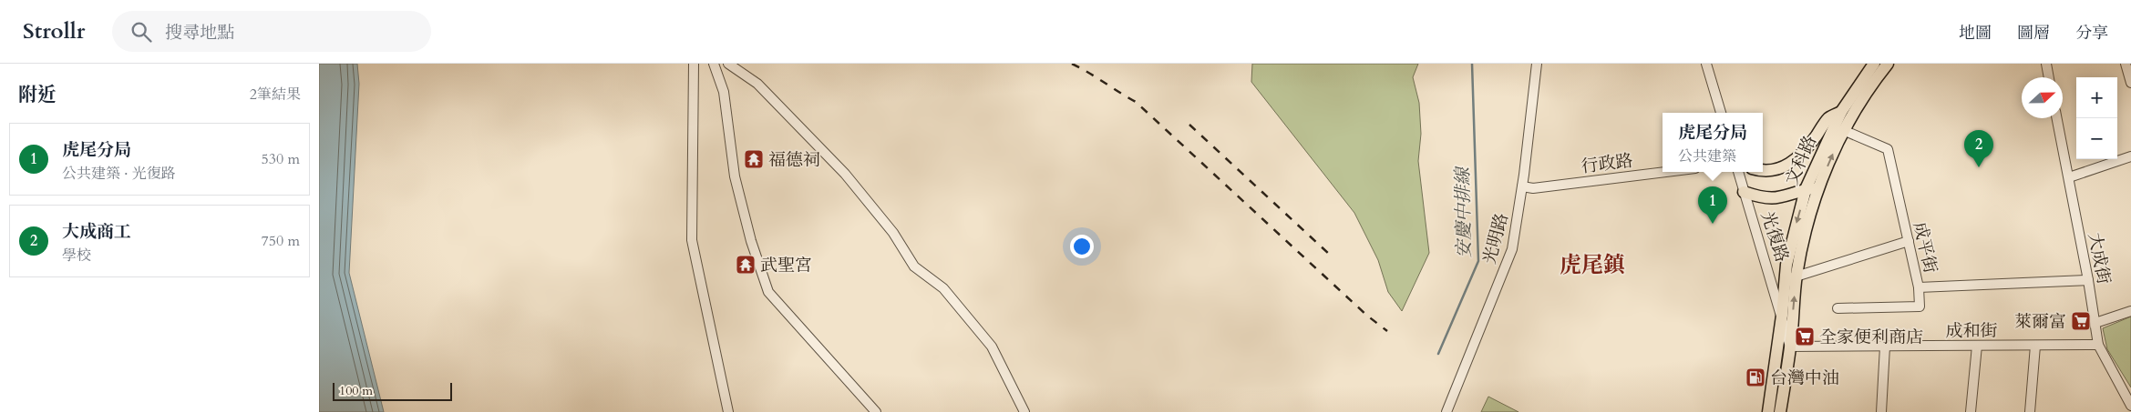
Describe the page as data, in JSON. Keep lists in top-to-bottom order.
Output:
{
  "streets": {
    "main road": ["文科路", "光復路"],
    "street": [
      "行政路",
      "光明路",
      "成平街",
      "大成街",
      "成和街"
    ]
  },
  "crossings": [
    ["文科路", "光復路"],
    ["文科路", "成平街"],
    ["文科路", "成和街"],
    ["行政路", "光明路"],
    ["光復路", "成和街"],
    ["成平街", "大成街"],
    ["大成街", "成和街"]
  ],
  "districts": ["虎尾鎮"],
  "water": ["安慶中排線"],
  "places": {
    "temple": ["福德祠", "武聖宮"],
    "supermarket": ["萊爾富", "全家便利商店"],
    "fuel station": ["台灣中油"]
  },
  "scale_bar": "100 m",
  "north": "right",
  "page": {
    "header": "Strollr",
    "search": "搜尋地點",
    "nav": ["地圖", "圖層", "分享"],
    "heading": ["附近", "2筆結果"],
    "map_buttons": ["+", "−"],
    "popup": ["虎尾分局", "公共建築"],
    "list": [
      {
        "mark": "1",
        "name": "虎尾分局",
        "note": "公共建築 · 光復路",
        "value": "530 m"
      },
      {
        "mark": "2",
        "name": "大成商工",
        "note": "學校",
        "value": "750 m"
      }
    ],
    "pins": ["2", "1"],
    "scale": "100 m"
  }
}
